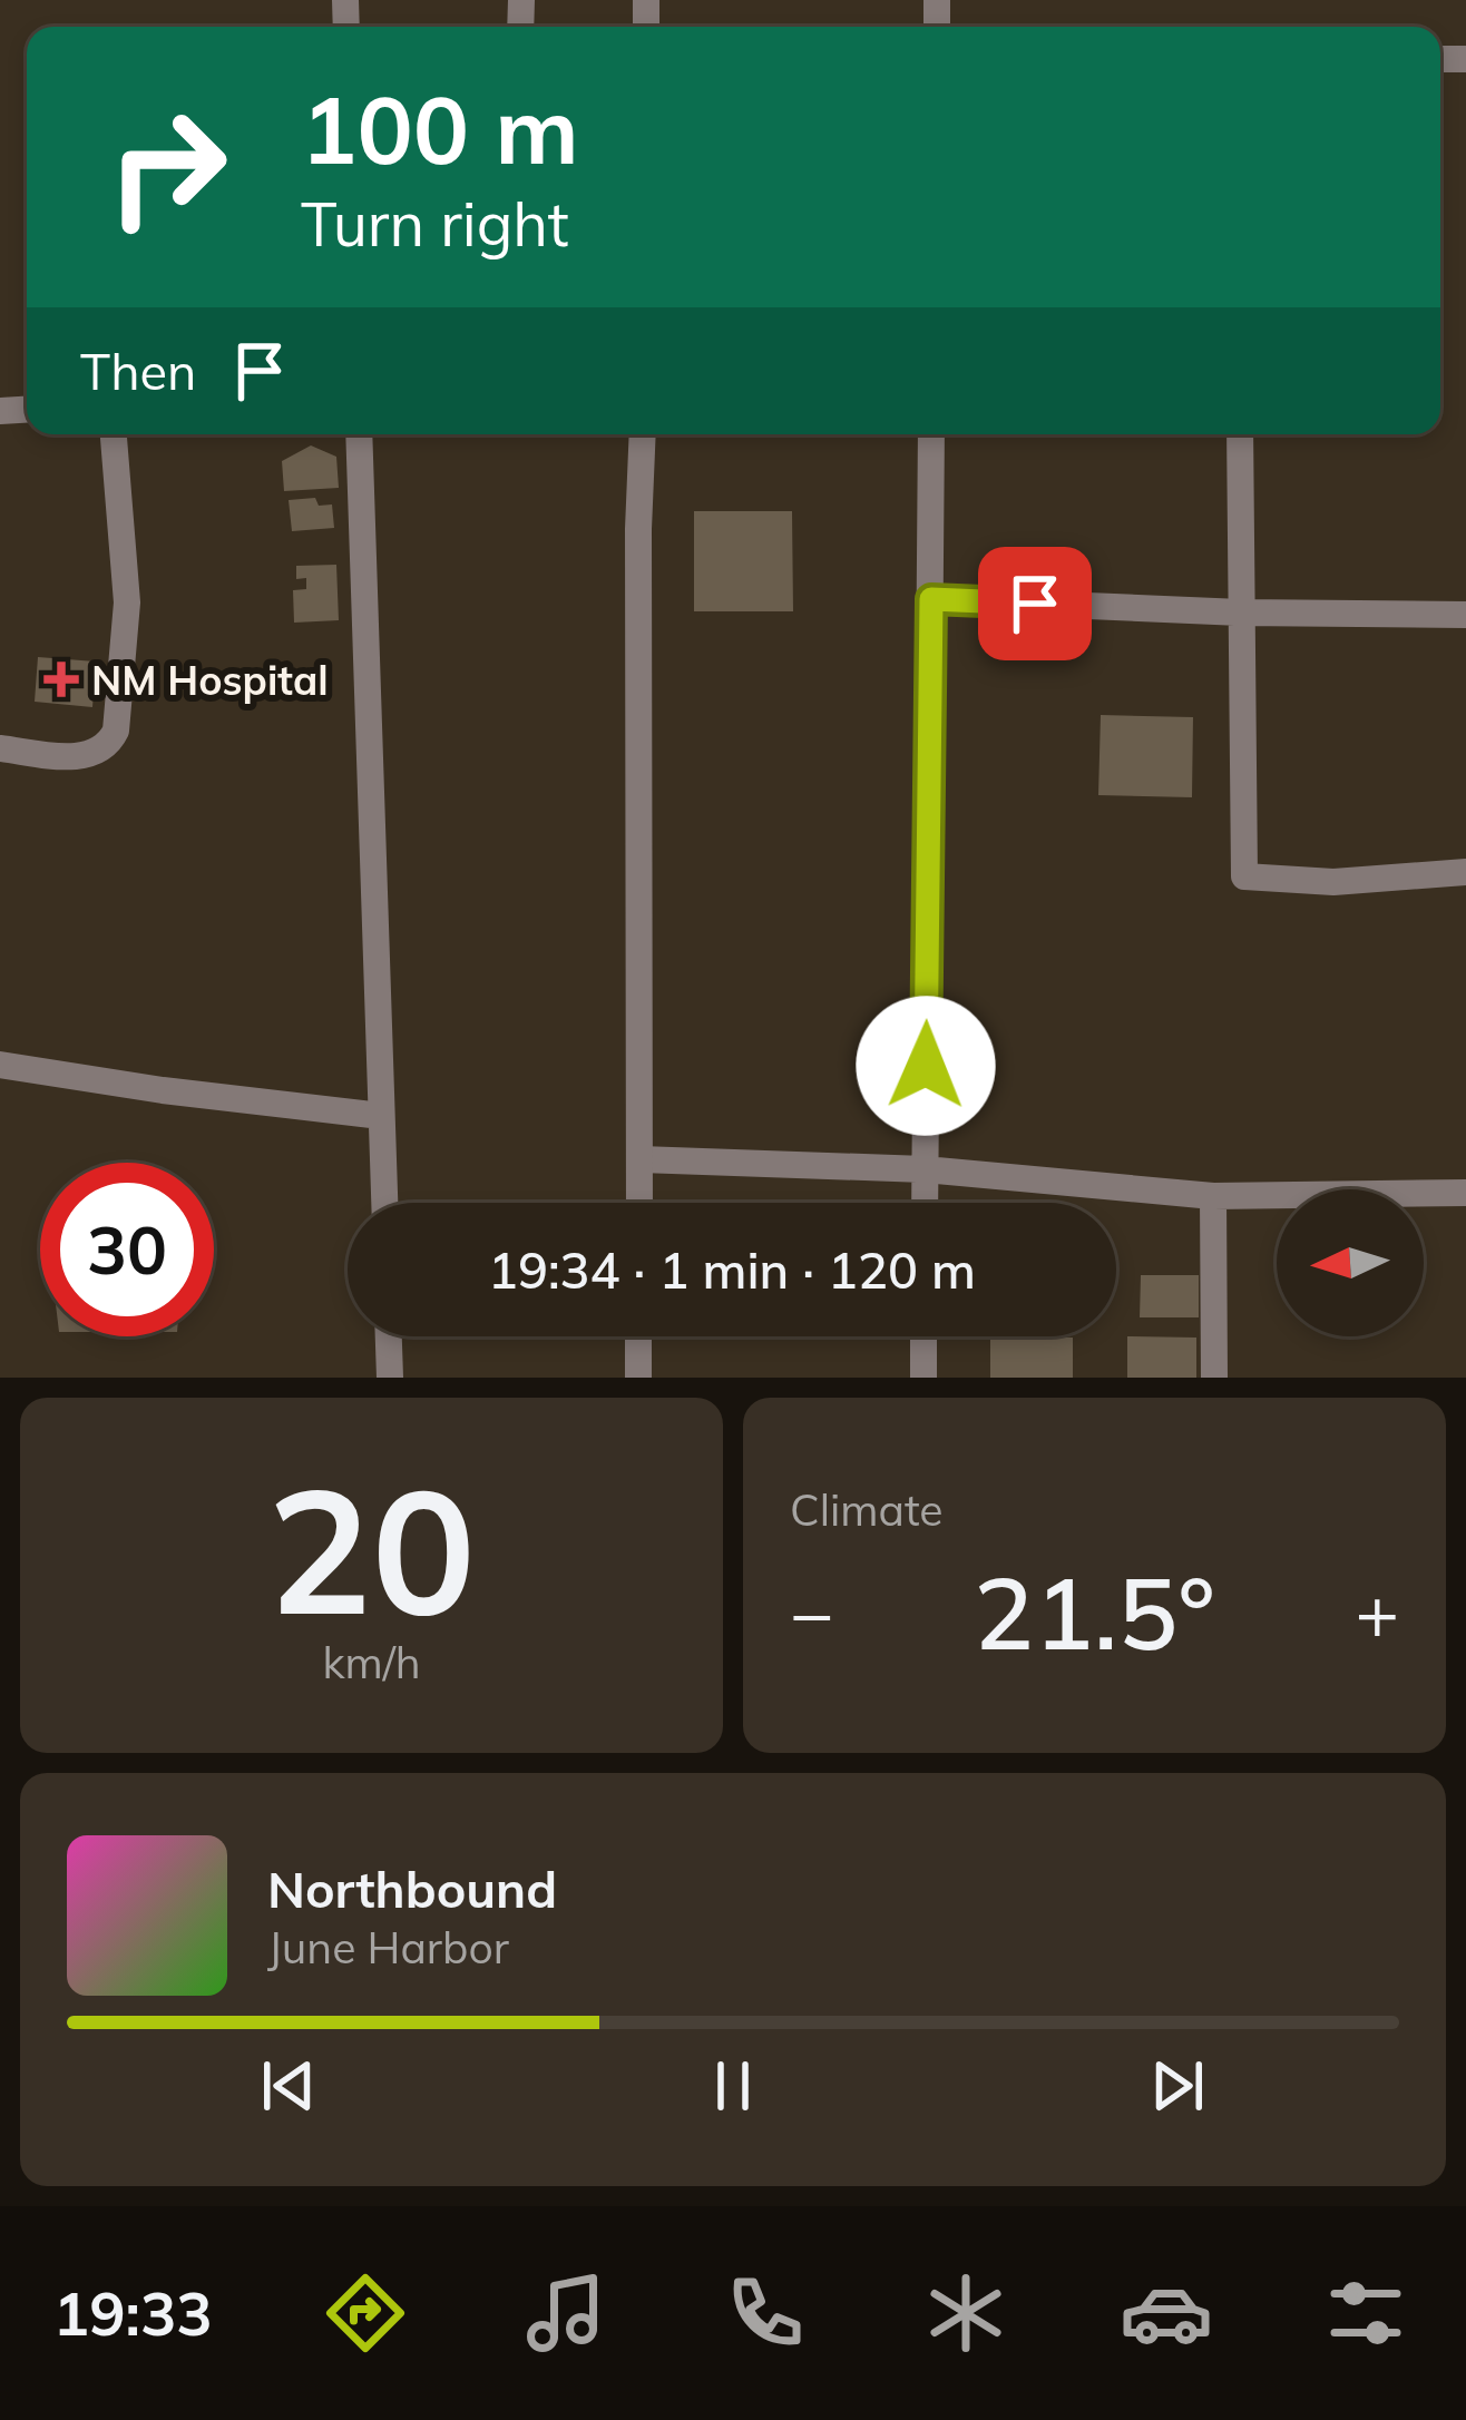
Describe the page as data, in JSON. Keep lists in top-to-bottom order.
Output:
{
  "places": {
    "health": ["NM Hospital"]
  },
  "north": "left",
  "page": {
    "turn": ["100 m", "Turn right"],
    "then": "Then",
    "limit": "30",
    "trip": "19:34 · 1 min · 120 m",
    "tile": [
      ["20", "km/h"],
      "Climate"
    ],
    "heat": ["−", "21.5°", "+"],
    "song": ["Northbound", "June Harbor"],
    "tabs": "19:33"
  }
}
